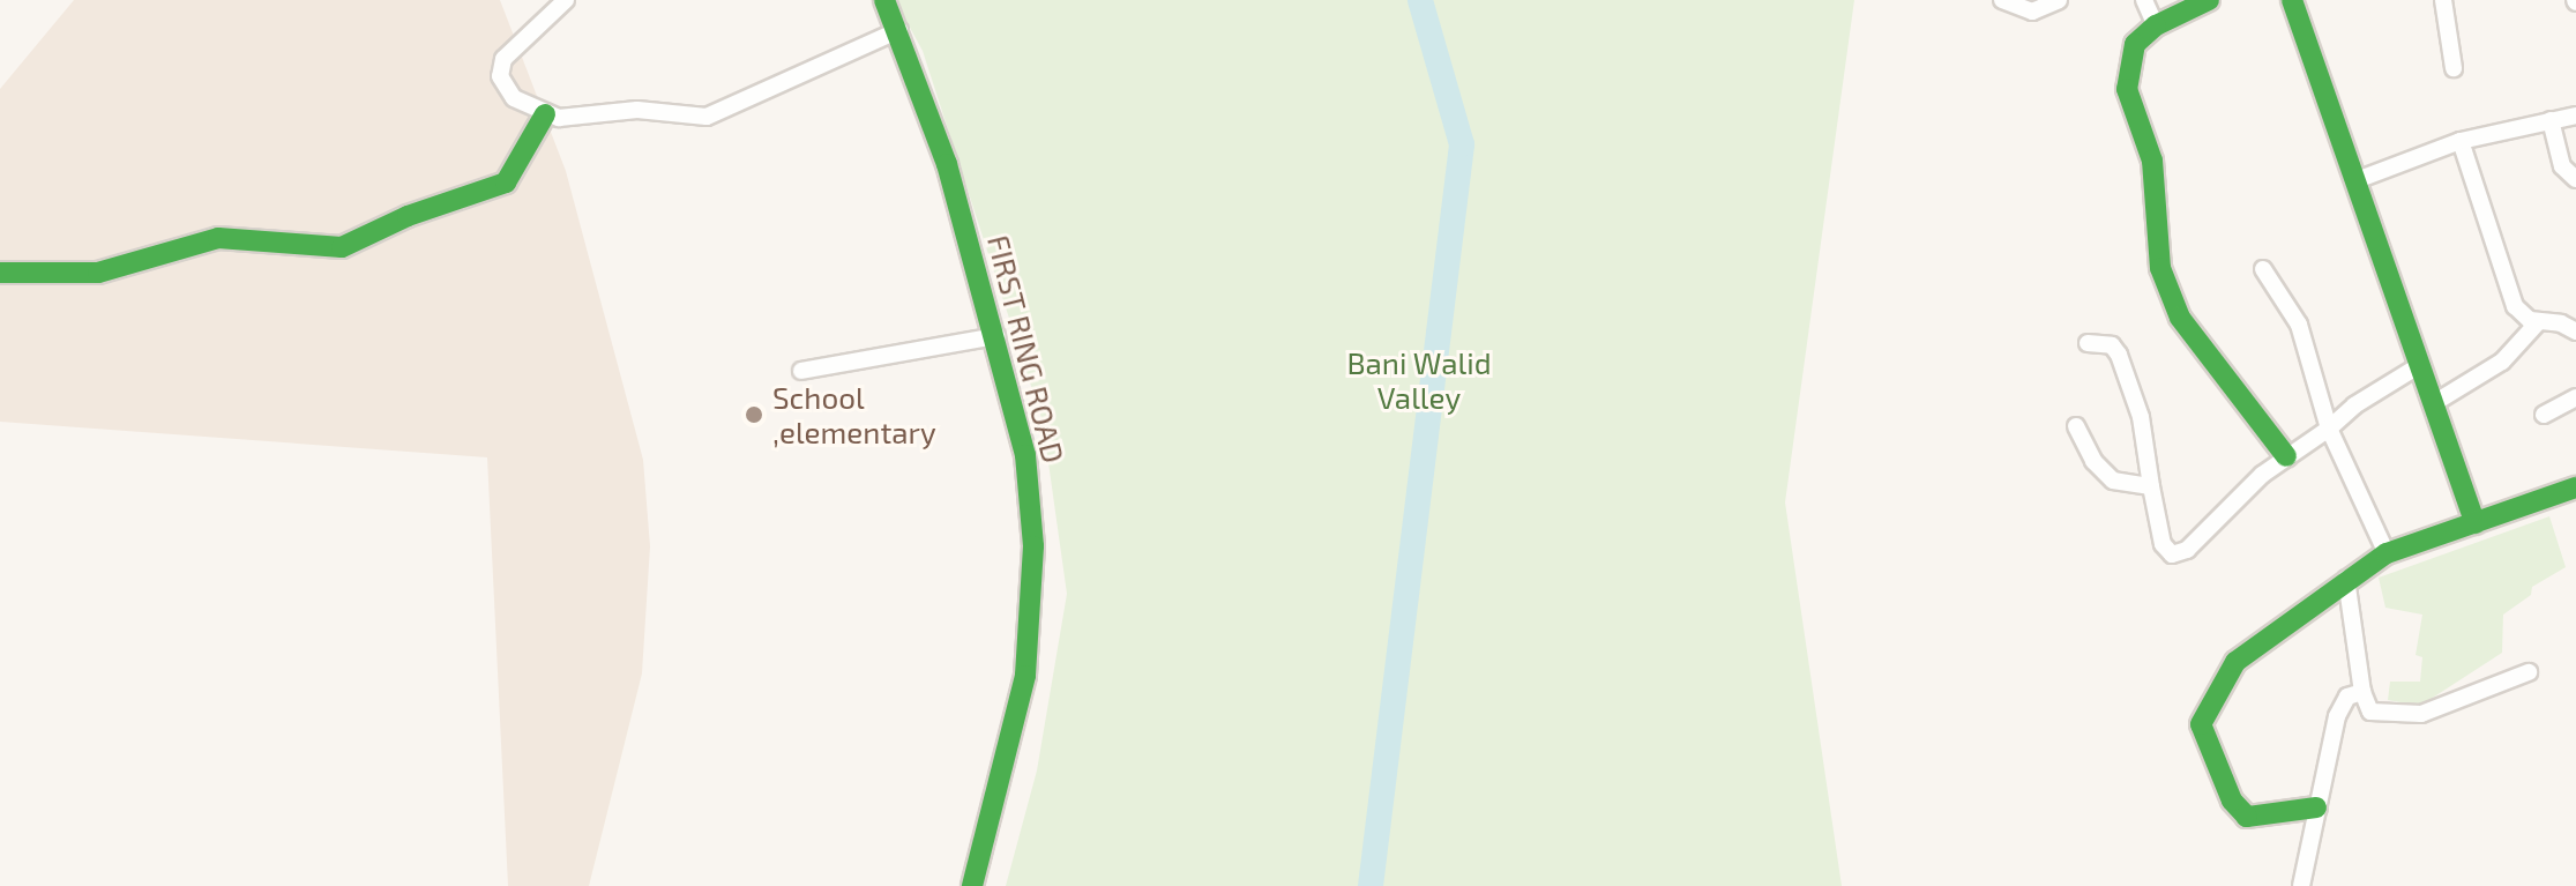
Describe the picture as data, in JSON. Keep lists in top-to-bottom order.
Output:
{
  "streets": {
    "street": ["FIRST RING ROAD"]
  },
  "parks": ["Bani Walid Valley"],
  "places": ["School ,elementary"]
}
